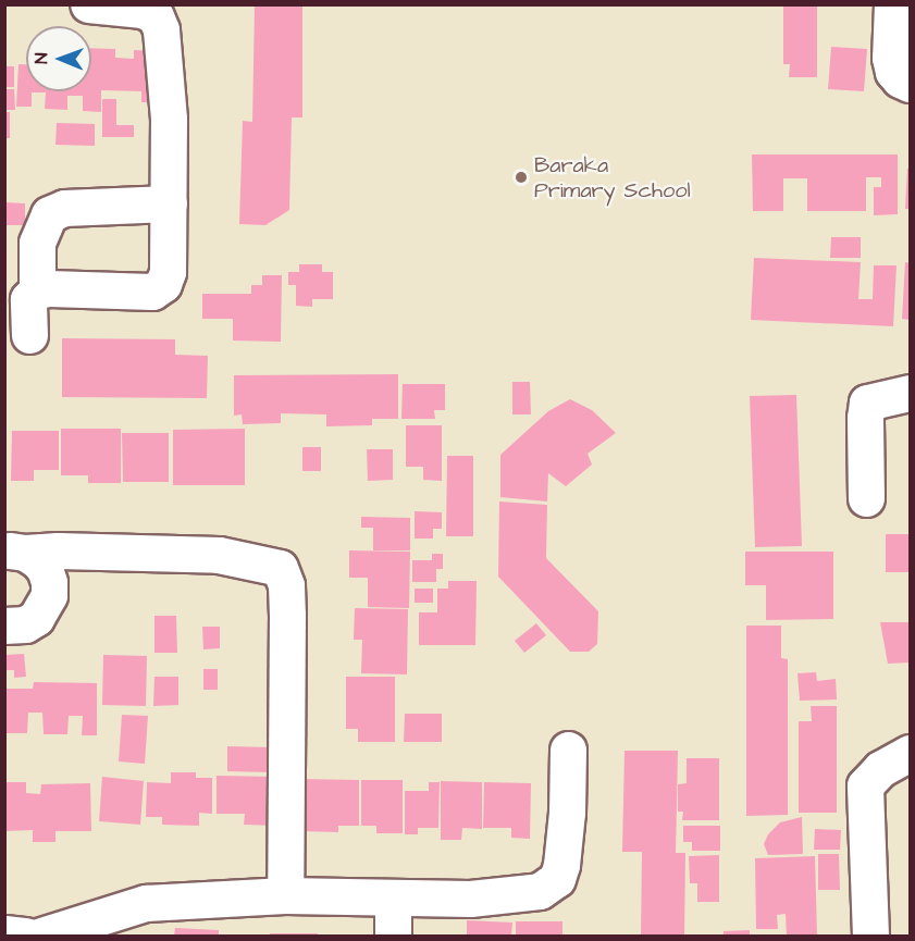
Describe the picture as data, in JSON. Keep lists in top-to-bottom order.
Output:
{
  "places": ["Baraka Primary School"],
  "north": "left"
}
